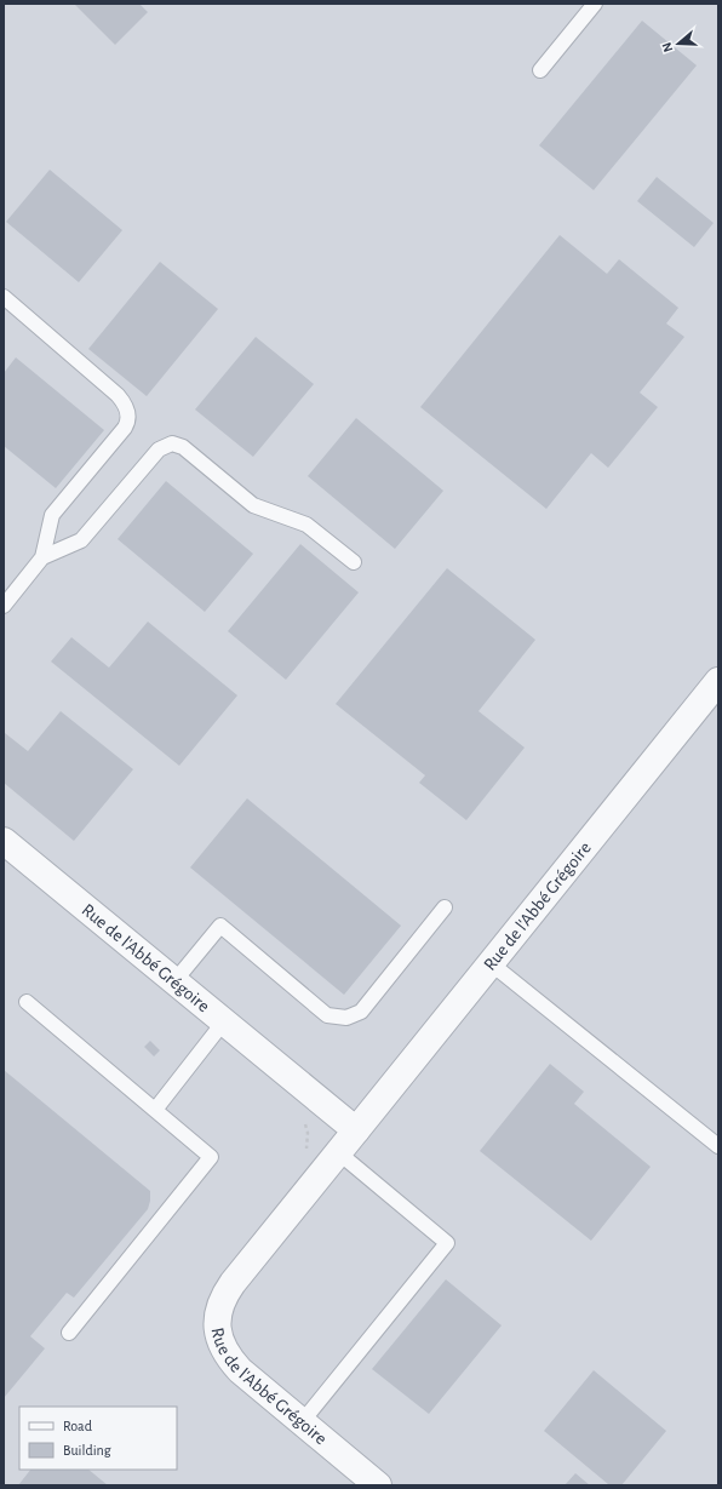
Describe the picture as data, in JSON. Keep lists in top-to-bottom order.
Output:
{
  "streets": {
    "street": ["Rue de l'Abbé Grégoire"]
  },
  "legend": ["Road", "Building"],
  "north": "left"
}
